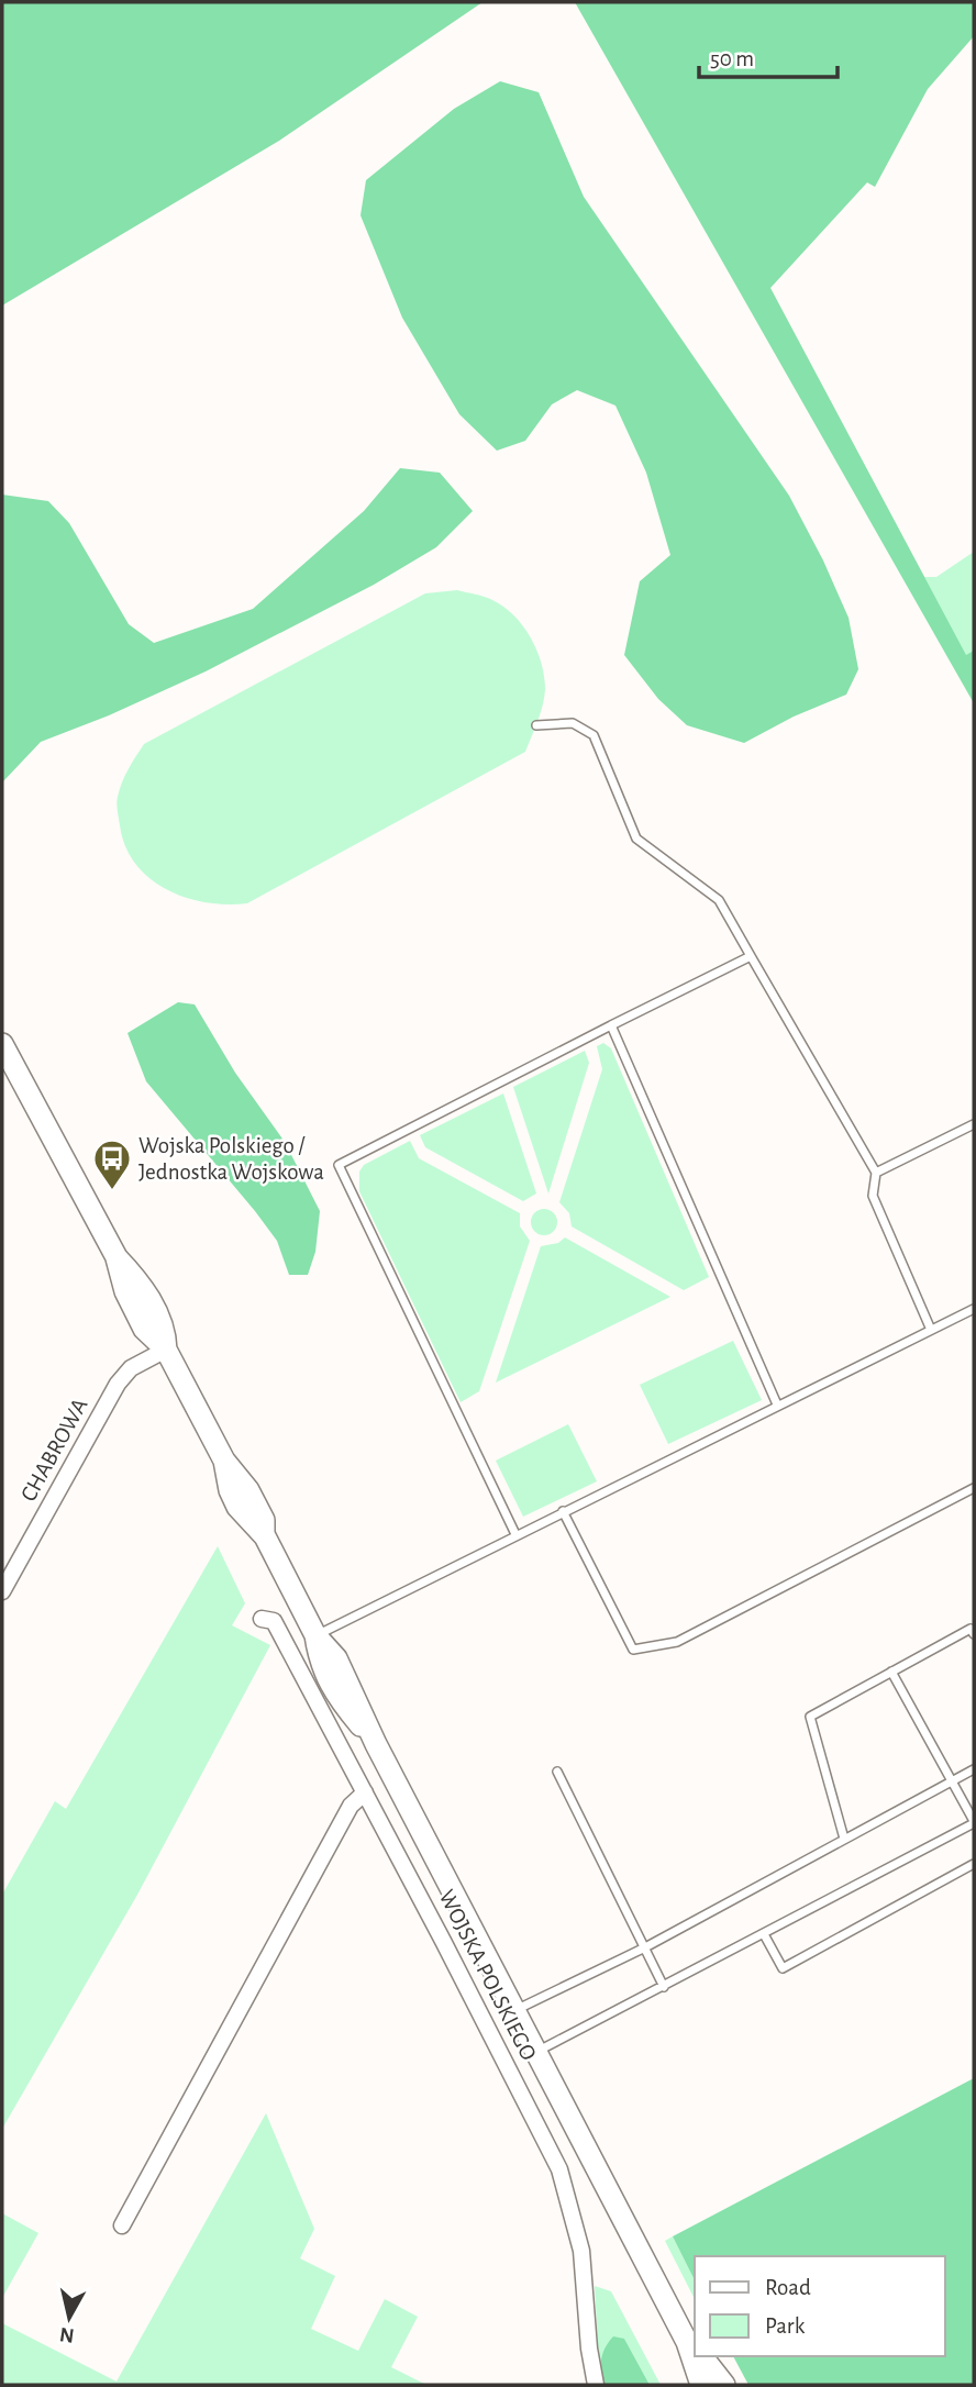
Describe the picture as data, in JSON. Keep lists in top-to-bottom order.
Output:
{
  "streets": {
    "main road": ["WOJSKA POLSKIEGO"],
    "street": ["CHABROWA"]
  },
  "crossings": [
    ["CHABROWA", "WOJSKA POLSKIEGO"]
  ],
  "places": {
    "bus stop": ["Wojska Polskiego / Jednostka Wojskowa"]
  },
  "legend": ["Road", "Park"],
  "scale_bar": "50 m",
  "north": "bottom"
}
